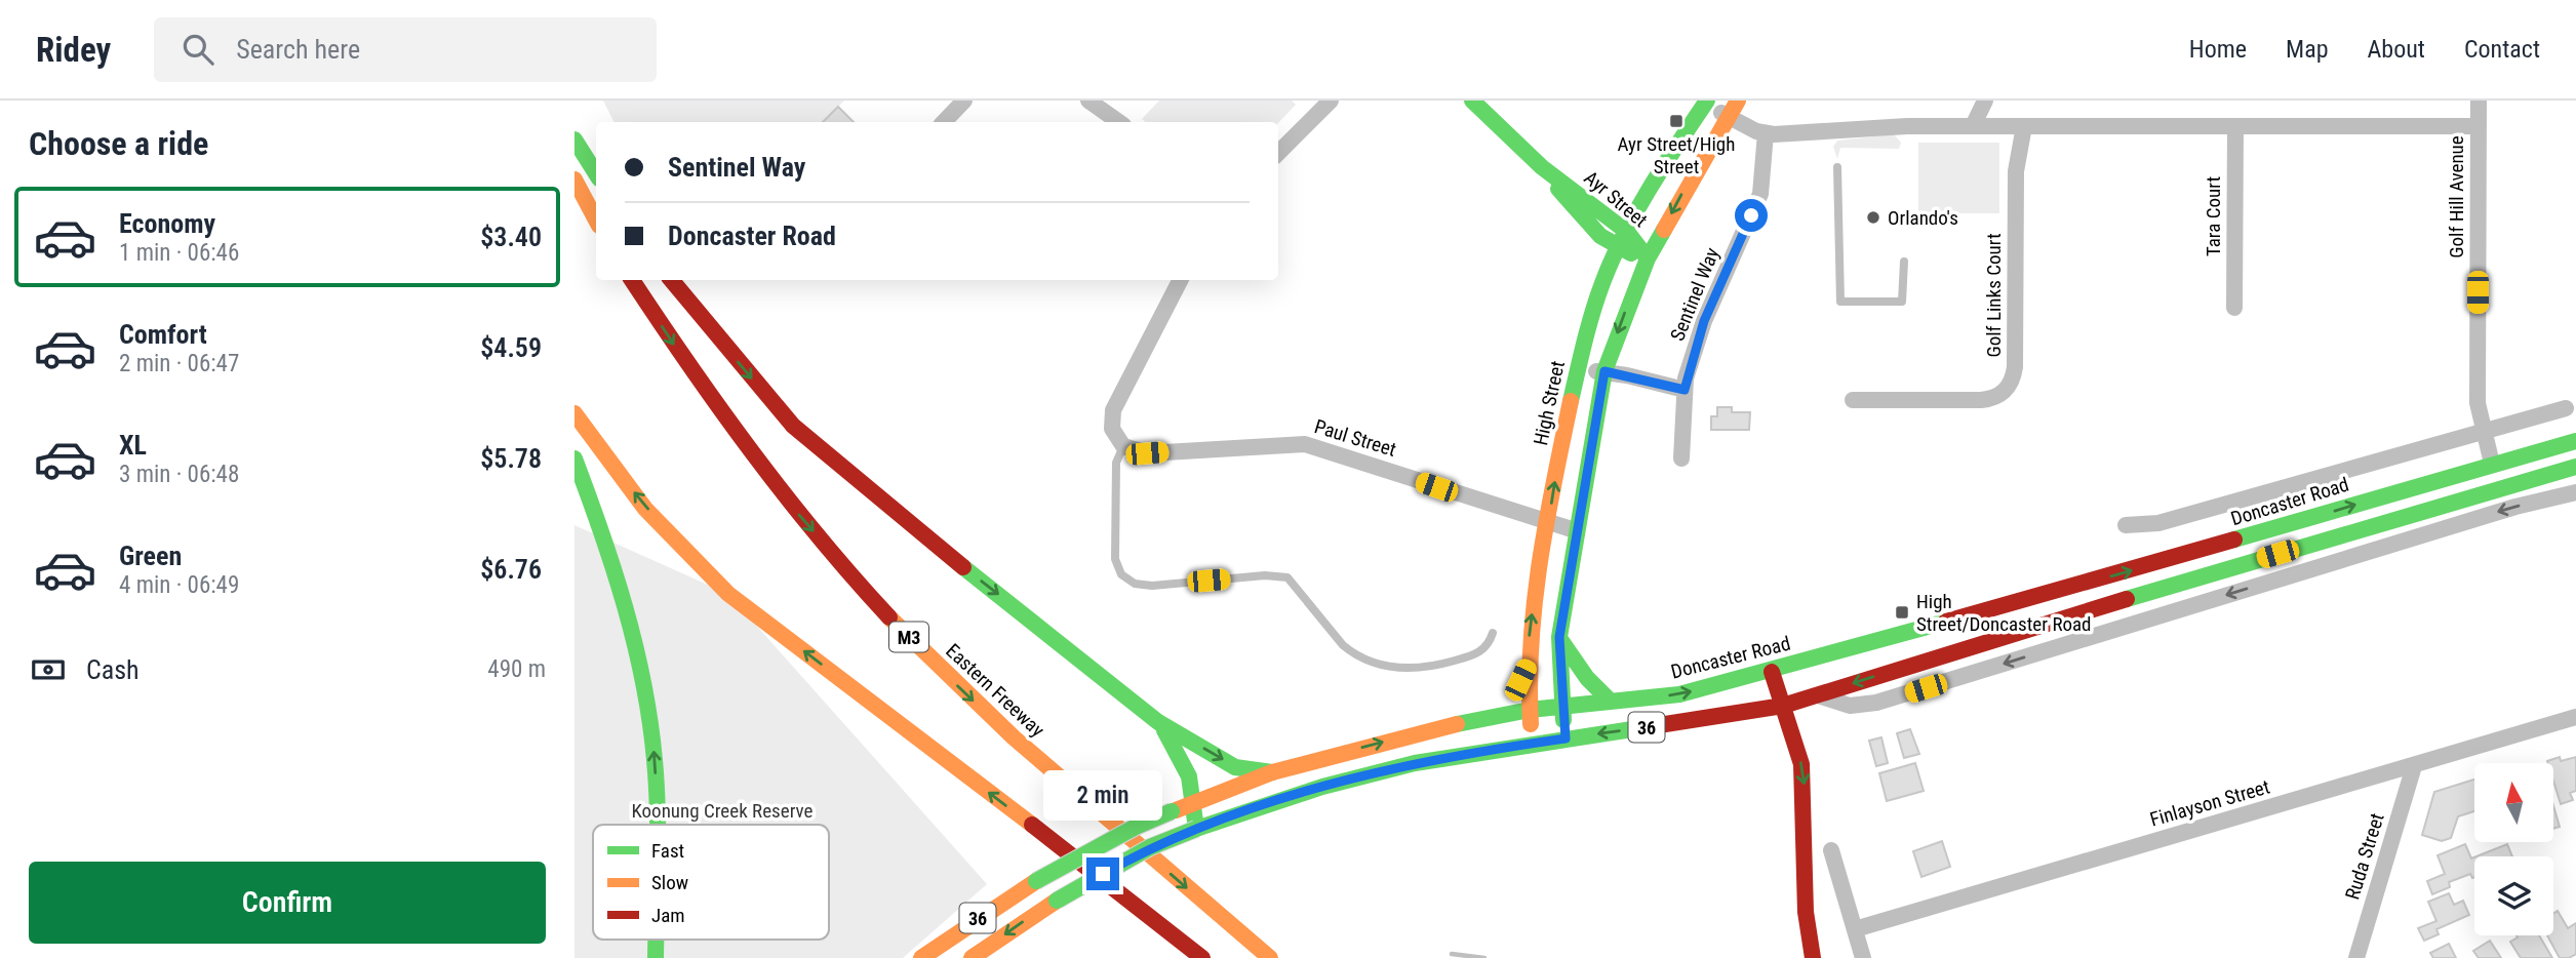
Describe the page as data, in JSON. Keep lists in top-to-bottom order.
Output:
{
  "streets": {
    "main road": [
      "Ayr Street",
      "High Street",
      "Doncaster Road",
      "M3",
      "Eastern Freeway",
      "36"
    ],
    "street": [
      "Golf Hill Avenue",
      "Tara Court",
      "Sentinel Way",
      "Golf Links Court",
      "Paul Street",
      "Finlayson Street",
      "Ruda Street"
    ]
  },
  "crossings": [
    ["Golf Hill Avenue", "Doncaster Road"],
    ["Ayr Street", "High Street"],
    ["High Street", "Paul Street"],
    ["High Street", "Doncaster Road"],
    ["High Street", "36"],
    ["Finlayson Street", "Ruda Street"]
  ],
  "parks": ["Koonung Creek Reserve"],
  "places": {
    "transit": ["Ayr Street/High Street", "High Street/Doncaster Road"],
    "other": ["Orlando's"]
  },
  "legend": ["Fast", "Slow", "Jam"],
  "north": "top",
  "page": {
    "header": "Ridey",
    "search": "Search here",
    "nav": [
      "Home",
      "Map",
      "About",
      "Contact"
    ],
    "heading": "Choose a ride",
    "banner": ["Sentinel Way", "Doncaster Road"],
    "list": [
      {
        "name": "Economy",
        "note": "1 min · 06:46",
        "value": "$3.40"
      },
      {
        "name": "Comfort",
        "note": "2 min · 06:47",
        "value": "$4.59"
      },
      {
        "name": "XL",
        "note": "3 min · 06:48",
        "value": "$5.78"
      },
      {
        "name": "Green",
        "note": "4 min · 06:49",
        "value": "$6.76"
      }
    ],
    "pay": ["Cash", "490 m"],
    "bubble": "2 min",
    "buttons": "Confirm"
  }
}
